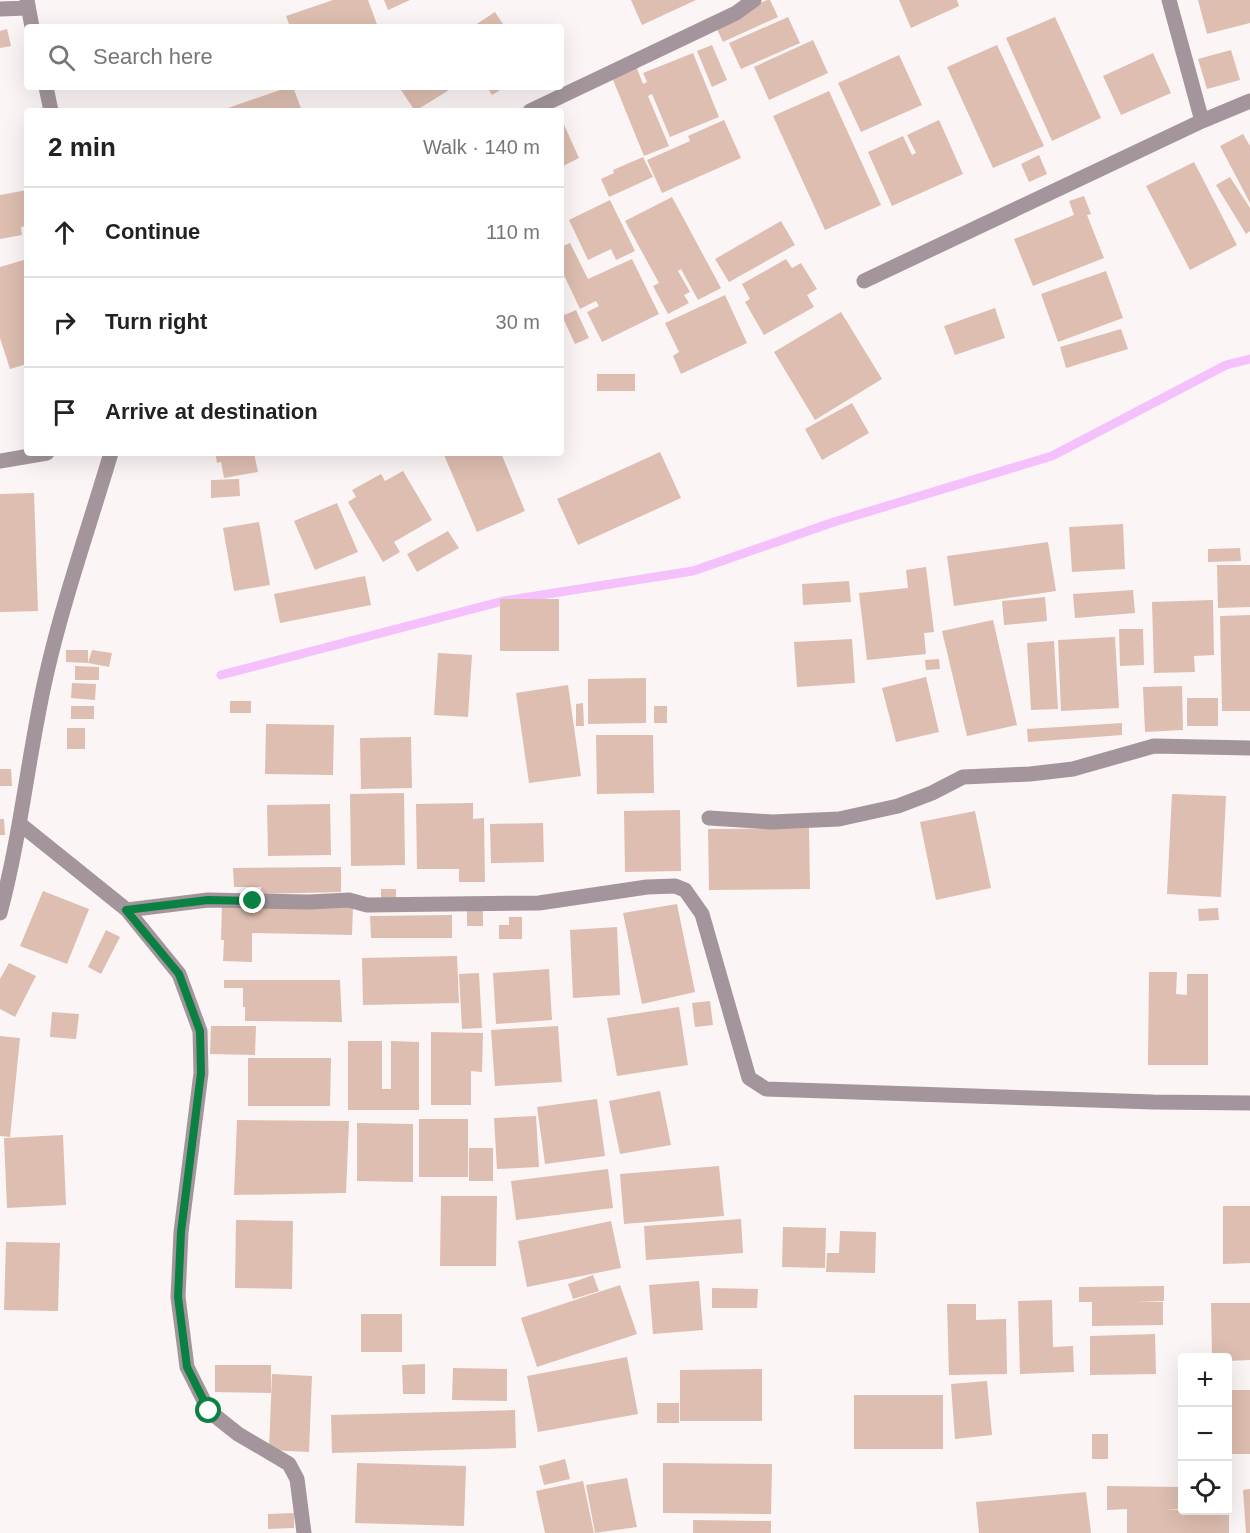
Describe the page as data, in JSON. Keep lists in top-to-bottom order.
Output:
{
  "page": {
    "search": "Search here",
    "heading": ["2 min", "Walk · 140 m"],
    "list": [
      ["Continue", "110 m"],
      ["Turn right", "30 m"],
      "Arrive at destination"
    ],
    "map_buttons": ["+", "−"]
  }
}
